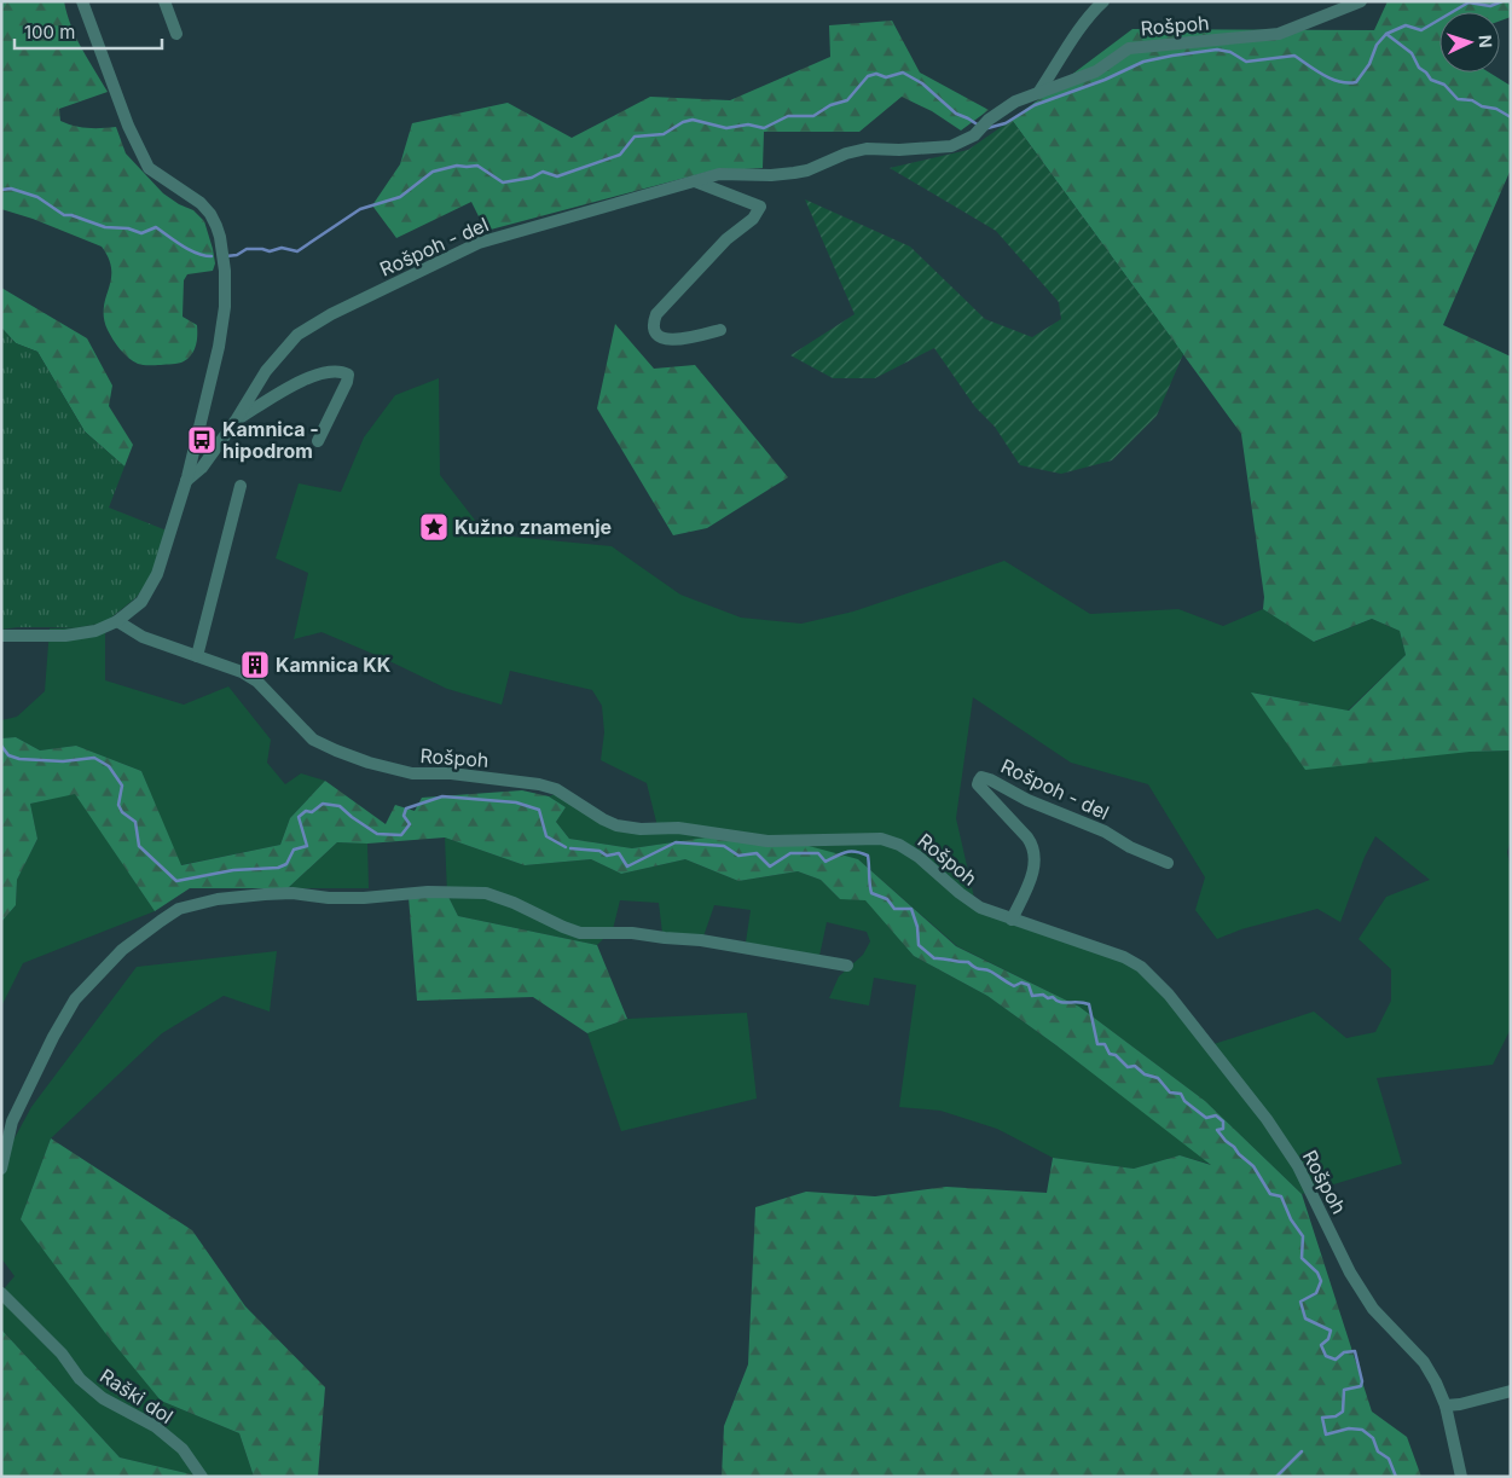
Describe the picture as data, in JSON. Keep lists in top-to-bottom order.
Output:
{
  "streets": {
    "street": ["Rošpoh", "Rošpoh - del", "Raški dol"]
  },
  "crossings": [
    ["Rošpoh", "Rošpoh - del"]
  ],
  "places": {
    "bus stop": ["Kamnica - hipodrom"],
    "place": ["Kužno znamenje"],
    "building": ["Kamnica KK"]
  },
  "scale_bar": "100 m",
  "north": "right"
}
